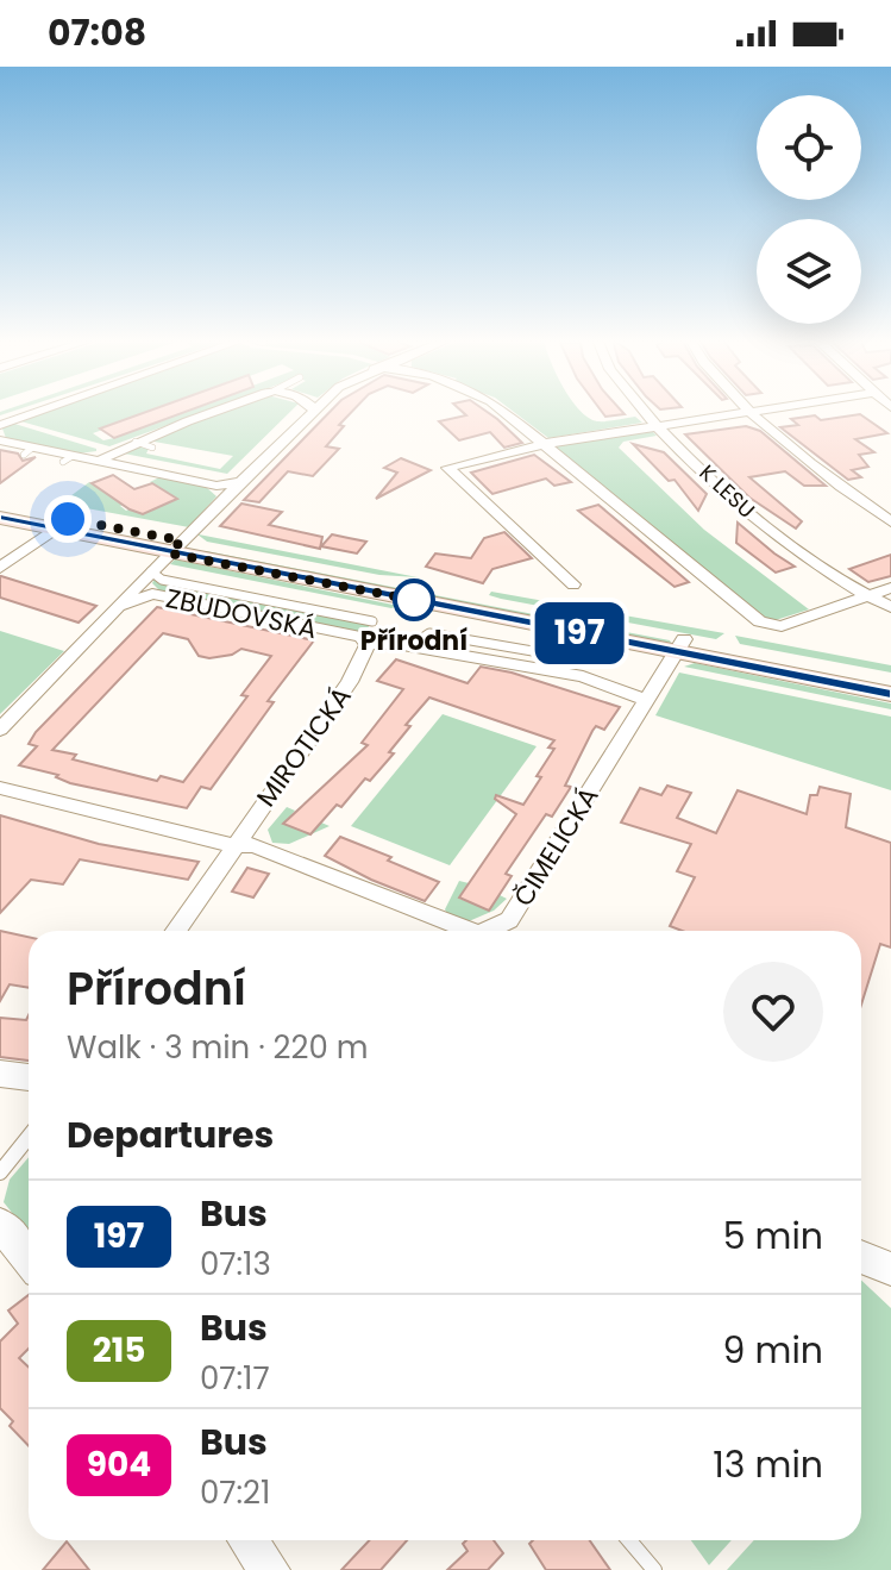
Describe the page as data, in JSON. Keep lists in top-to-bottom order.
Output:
{
  "streets": {
    "street": [
      "K LESU",
      "ZBUDOVSKÁ",
      "MIROTICKÁ",
      "ČIMELICKÁ"
    ]
  },
  "crossings": [
    ["ZBUDOVSKÁ", "MIROTICKÁ"],
    ["MIROTICKÁ", "ČIMELICKÁ"]
  ],
  "places": ["Přírodní"],
  "lines": ["bus line 197"],
  "page": {
    "status": "07:08",
    "on_map": "197",
    "heading": [
      ["Přírodní", "Walk · 3 min · 220 m"],
      "Departures"
    ],
    "list": [
      {
        "mark": "197",
        "name": "Bus",
        "note": "07:13",
        "value": "5 min"
      },
      {
        "mark": "215",
        "name": "Bus",
        "note": "07:17",
        "value": "9 min"
      },
      {
        "mark": "904",
        "name": "Bus",
        "note": "07:21",
        "value": "13 min"
      }
    ]
  }
}
